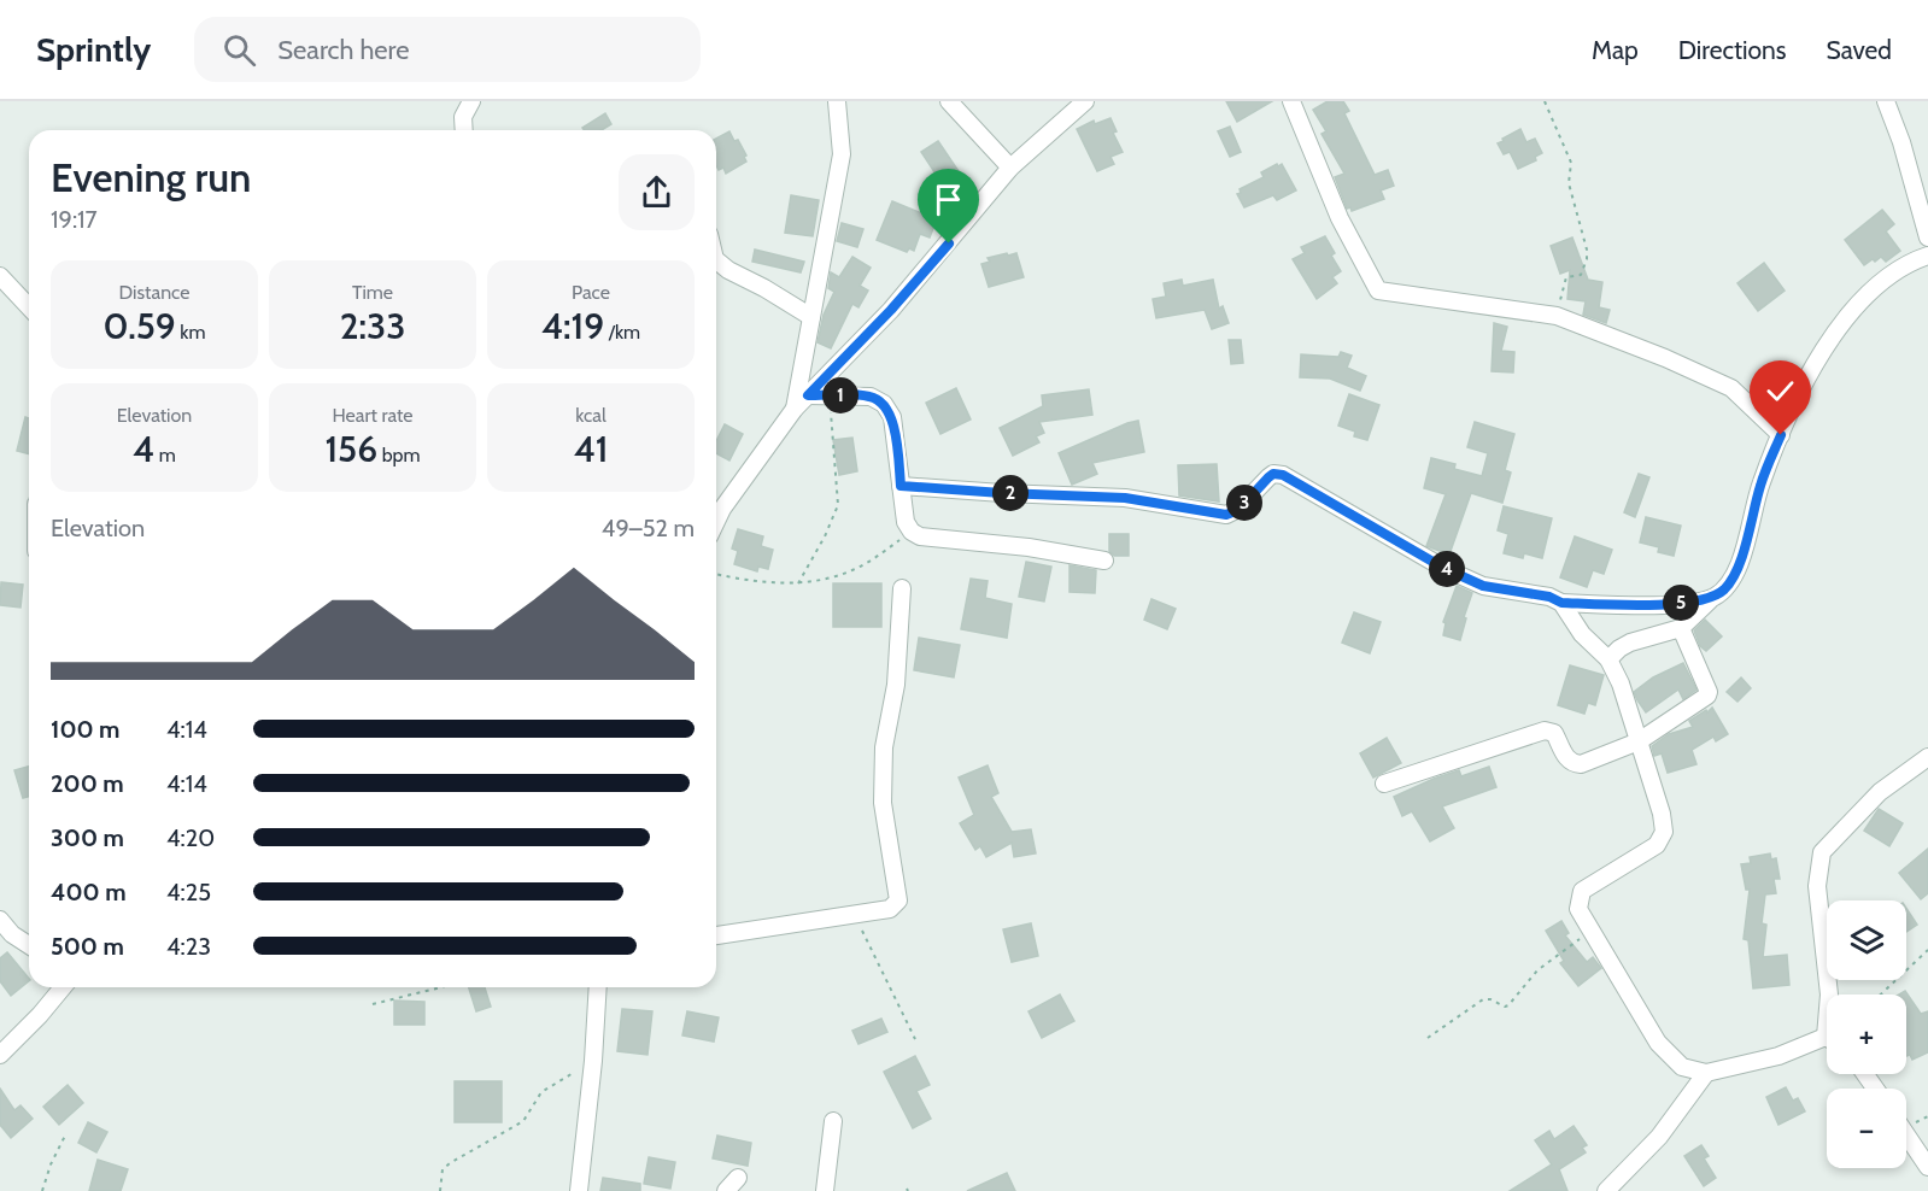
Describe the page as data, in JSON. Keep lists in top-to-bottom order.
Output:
{
  "page": {
    "header": "Sprintly",
    "search": "Search here",
    "nav": ["Map", "Directions", "Saved"],
    "heading": ["Evening run", "19:17"],
    "stats": [
      ["Distance", "0.59 km"],
      ["Time", "2:33"],
      ["Pace", "4:19 /km"],
      ["Elevation", "4 m"],
      ["Heart rate", "156 bpm"],
      ["kcal", "41"]
    ],
    "pins": [
      "1",
      "2",
      "3",
      "4",
      "5"
    ],
    "chart": ["Elevation", "49–52 m"],
    "list": [
      {
        "name": "100 m",
        "note": "4:14"
      },
      {
        "name": "200 m",
        "note": "4:14"
      },
      {
        "name": "300 m",
        "note": "4:20"
      },
      {
        "name": "400 m",
        "note": "4:25"
      },
      {
        "name": "500 m",
        "note": "4:23"
      }
    ],
    "map_buttons": ["+", "−"]
  }
}
